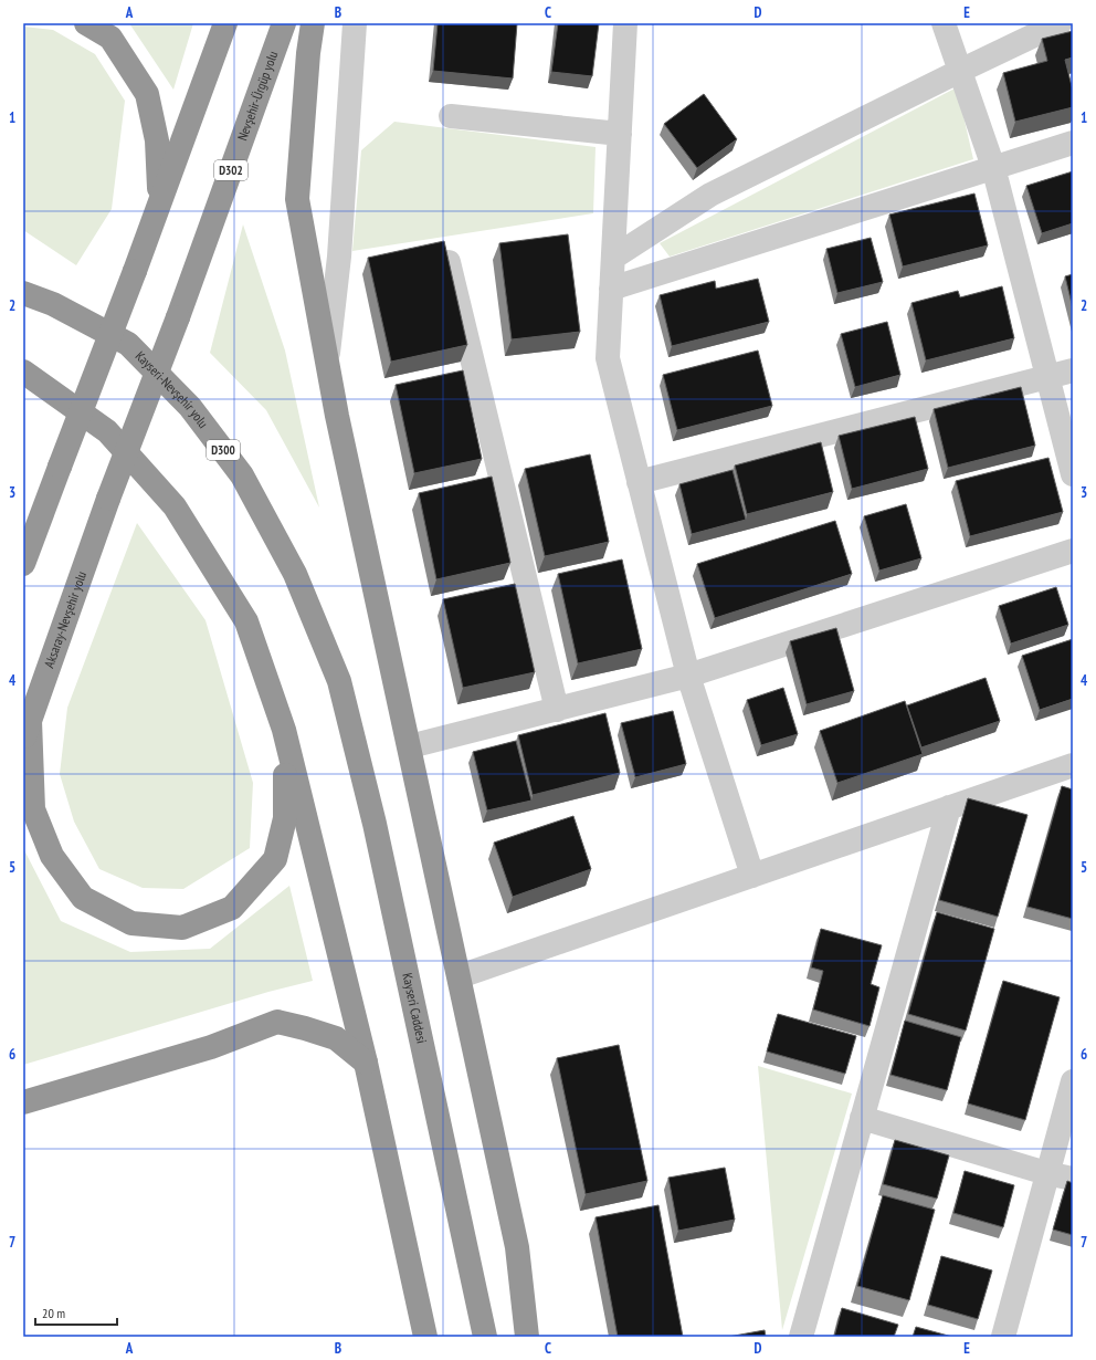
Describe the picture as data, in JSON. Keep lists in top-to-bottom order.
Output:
{
  "streets": {
    "highway": [
      "Nevşehir-Ürgüp yolu",
      "D302",
      "Kayseri-Nevşehir yolu",
      "D300",
      "Aksaray-Nevşehir yolu",
      "Kayseri Caddesi"
    ]
  },
  "crossings": [
    ["Nevşehir-Ürgüp yolu", "Aksaray-Nevşehir yolu"],
    ["Kayseri-Nevşehir yolu", "Kayseri Caddesi"]
  ],
  "scale_bar": "20 m",
  "grid": {
    "columns": [
      "A",
      "B",
      "C",
      "D",
      "E"
    ],
    "rows": [
      "1",
      "2",
      "3",
      "4",
      "5",
      "6",
      "7"
    ]
  }
}
